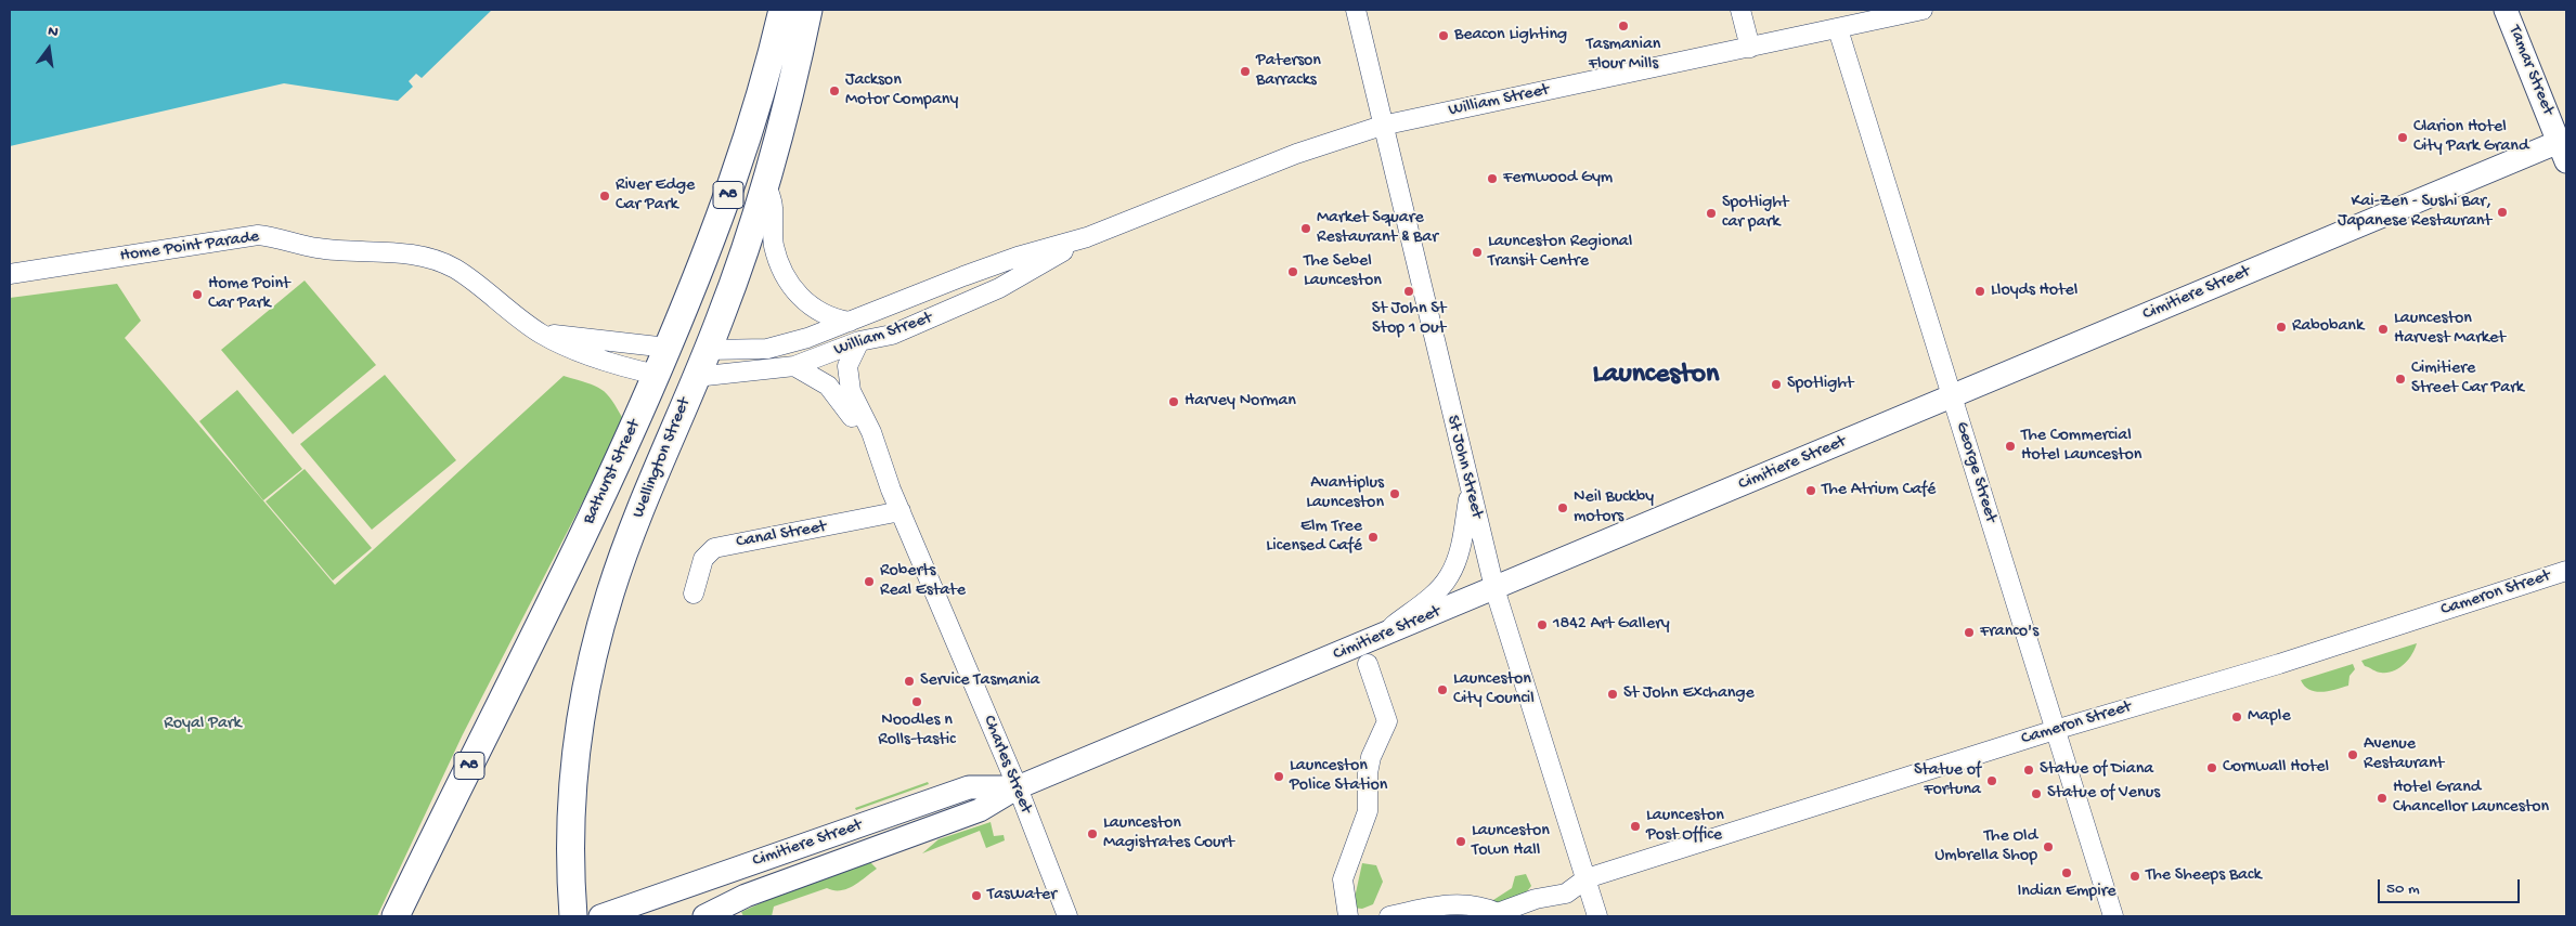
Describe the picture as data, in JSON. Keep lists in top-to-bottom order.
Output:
{
  "streets": {
    "highway": ["A8", "Wellington Street", "Bathurst Street"],
    "main road": ["Tamar Street", "Cimitiere Street"],
    "street": [
      "William Street",
      "Home Point Parade",
      "St John Street",
      "George Street",
      "Canal Street",
      "Cameron Street",
      "Charles Street"
    ]
  },
  "crossings": [
    ["Tamar Street", "Cimitiere Street"],
    ["William Street", "Wellington Street"],
    ["William Street", "St John Street"],
    ["William Street", "George Street"],
    ["William Street", "Charles Street"],
    ["Home Point Parade", "Bathurst Street"],
    ["Cimitiere Street", "St John Street"],
    ["Cimitiere Street", "George Street"],
    ["Cimitiere Street", "Charles Street"],
    ["St John Street", "Cameron Street"],
    ["George Street", "Cameron Street"],
    ["Canal Street", "Charles Street"]
  ],
  "districts": ["Launceston"],
  "parks": ["Royal Park"],
  "places": [
    "Tasmanian Flour Mills",
    "Beacon Lighting",
    "Paterson Barracks",
    "Jackson Motor Company",
    "Clarion Hotel City Park Grand",
    "Fernwood Gym",
    "River Edge Car Park",
    "Kai-Zen - Sushi Bar, Japanese Restaurant",
    "Spotlight car park",
    "Market Square Restaurant & Bar",
    "Launceston Regional Transit Centre",
    "The Sebel Launceston",
    "St John St Stop 1 Out",
    "Lloyds Hotel",
    "Home Point Car Park",
    "Rabobank",
    "Launceston Harvest Market",
    "Cimitiere Street Car Park",
    "Spotlight",
    "Harvey Norman",
    "The Commercial Hotel Launceston",
    "The Atrium Café",
    "Avantiplus Launceston",
    "Neil Buckby motors",
    "Elm Tree Licensed Café",
    "Roberts Real Estate",
    "1842 Art Gallery",
    "Franco's",
    "Service Tasmania",
    "Launceston City Council",
    "St John Exchange",
    "Noodles n Rolls-tastic",
    "Maple",
    "Avenue Restaurant",
    "Cornwall Hotel",
    "Statue of Diana",
    "Launceston Police Station",
    "Statue of Fortuna",
    "Statue of Venus",
    "Hotel Grand Chancellor Launceston",
    "Launceston Post Office",
    "Launceston Magistrates Court",
    "Launceston Town Hall",
    "The Old Umbrella Shop",
    "Indian Empire",
    "The Sheeps Back",
    "TasWater"
  ],
  "scale_bar": "50 m",
  "north": "top"
}
